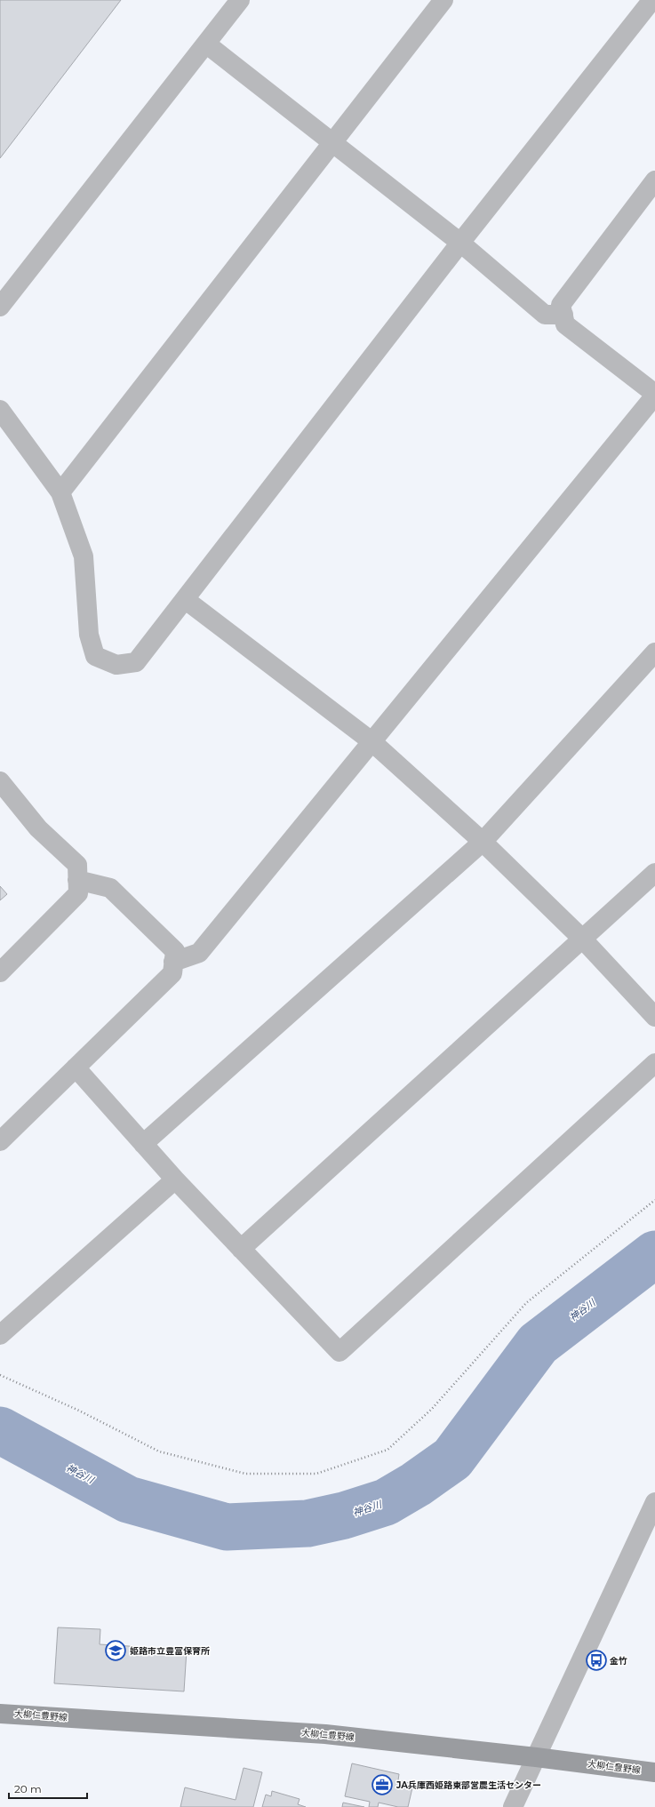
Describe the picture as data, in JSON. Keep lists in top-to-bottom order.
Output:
{
  "streets": {
    "main road": ["大柳仁豊野線"]
  },
  "water": ["神谷川"],
  "places": {
    "school or university": ["姫路市立豊富保育所"],
    "bus stop": ["金竹"],
    "office": ["JA兵庫西姫路東部営農生活センター"]
  },
  "scale_bar": "20 m"
}
